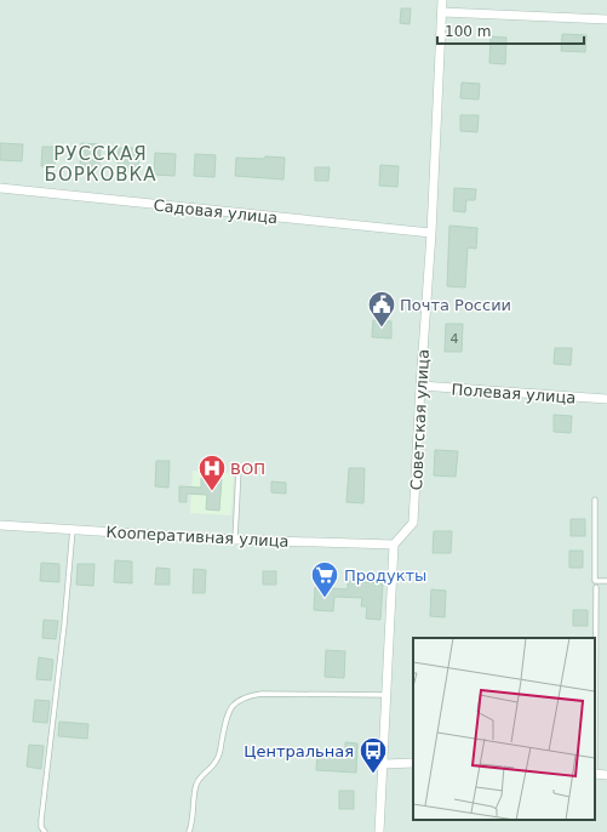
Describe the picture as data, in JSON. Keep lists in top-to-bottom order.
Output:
{
  "streets": {
    "street": [
      "Садовая улица",
      "Полевая улица",
      "Советская улица",
      "Кооперативная улица"
    ]
  },
  "crossings": [
    ["Садовая улица", "Советская улица"],
    ["Полевая улица", "Советская улица"],
    ["Советская улица", "Кооперативная улица"]
  ],
  "districts": ["РУССКАЯ БОРКОВКА"],
  "places": {
    "public building": ["Почта России"],
    "hospital": ["ВОП"],
    "supermarket": ["Продукты"],
    "bus stop": ["Центральная"]
  },
  "house_numbers": ["4"],
  "scale_bar": "100 m"
}
